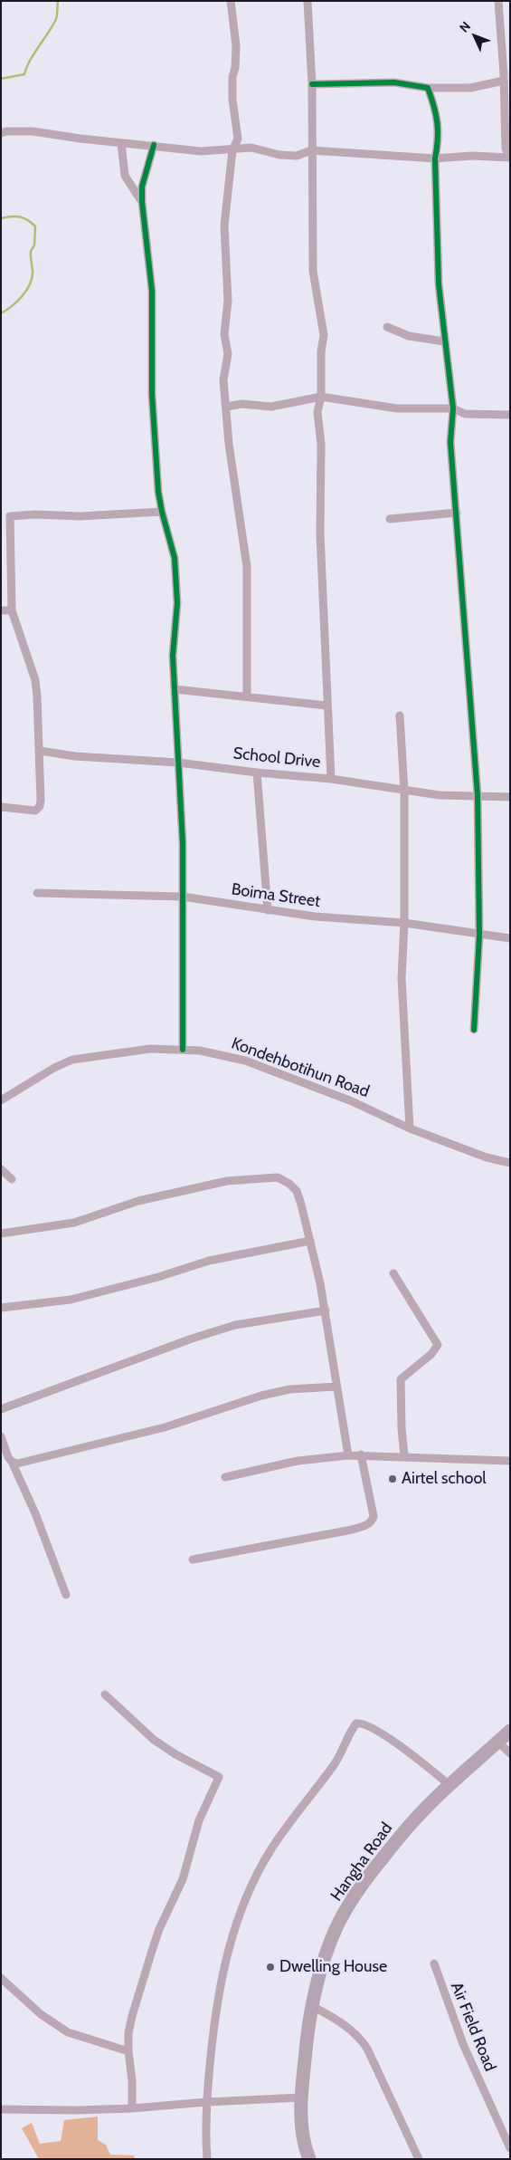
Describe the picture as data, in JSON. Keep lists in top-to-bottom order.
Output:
{
  "streets": {
    "highway": ["Hangha Road"],
    "street": [
      "School Drive",
      "Boima Street",
      "Kondehbotihun Road",
      "Air Field Road"
    ]
  },
  "places": ["Airtel school", "Dwelling House"],
  "north": "top left"
}
